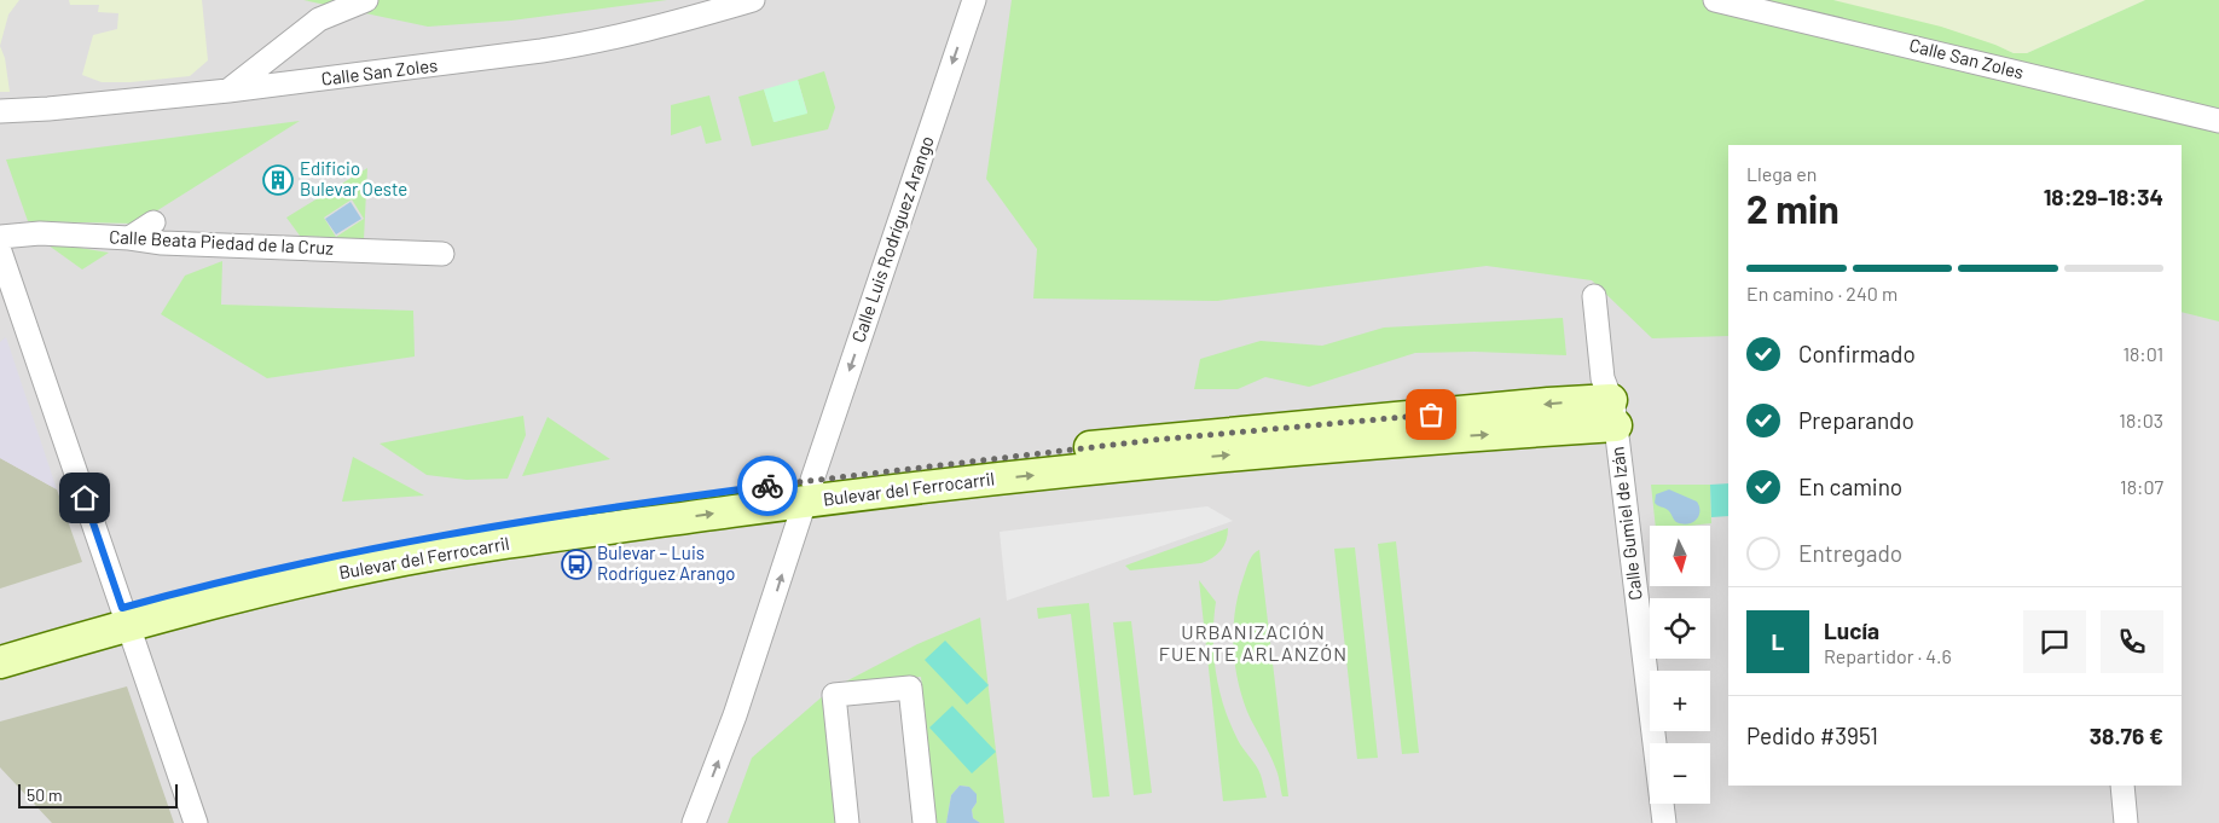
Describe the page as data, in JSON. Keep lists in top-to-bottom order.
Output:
{
  "streets": {
    "main road": ["Bulevar del Ferrocarril"],
    "street": [
      "Calle San Zoles",
      "Calle Luis Rodríguez Arango",
      "Calle Beata Piedad de la Cruz",
      "Calle Gumiel de Izán"
    ]
  },
  "crossings": [
    ["Calle Luis Rodríguez Arango", "Bulevar del Ferrocarril"],
    ["Bulevar del Ferrocarril", "Calle Gumiel de Izán"]
  ],
  "districts": ["URBANIZACIÓN FUENTE ARLANZÓN"],
  "places": {
    "building": ["Edificio Bulevar Oeste"],
    "bus stop": ["Bulevar – Luis Rodríguez Arango"]
  },
  "scale_bar": "50 m",
  "north": "bottom",
  "page": {
    "heading": ["2 min", "Llega en", "18:29–18:34"],
    "panel": [
      "Lucía",
      "Repartidor · 4.6",
      "Pedido #3951",
      "38.76 €"
    ],
    "bar": "En camino · 240 m",
    "list": [
      ["Confirmado", "18:01"],
      ["Preparando", "18:03"],
      ["En camino", "18:07"],
      "Entregado"
    ],
    "map_buttons": ["+", "−"],
    "round": "L",
    "scale": "50 m"
  }
}
